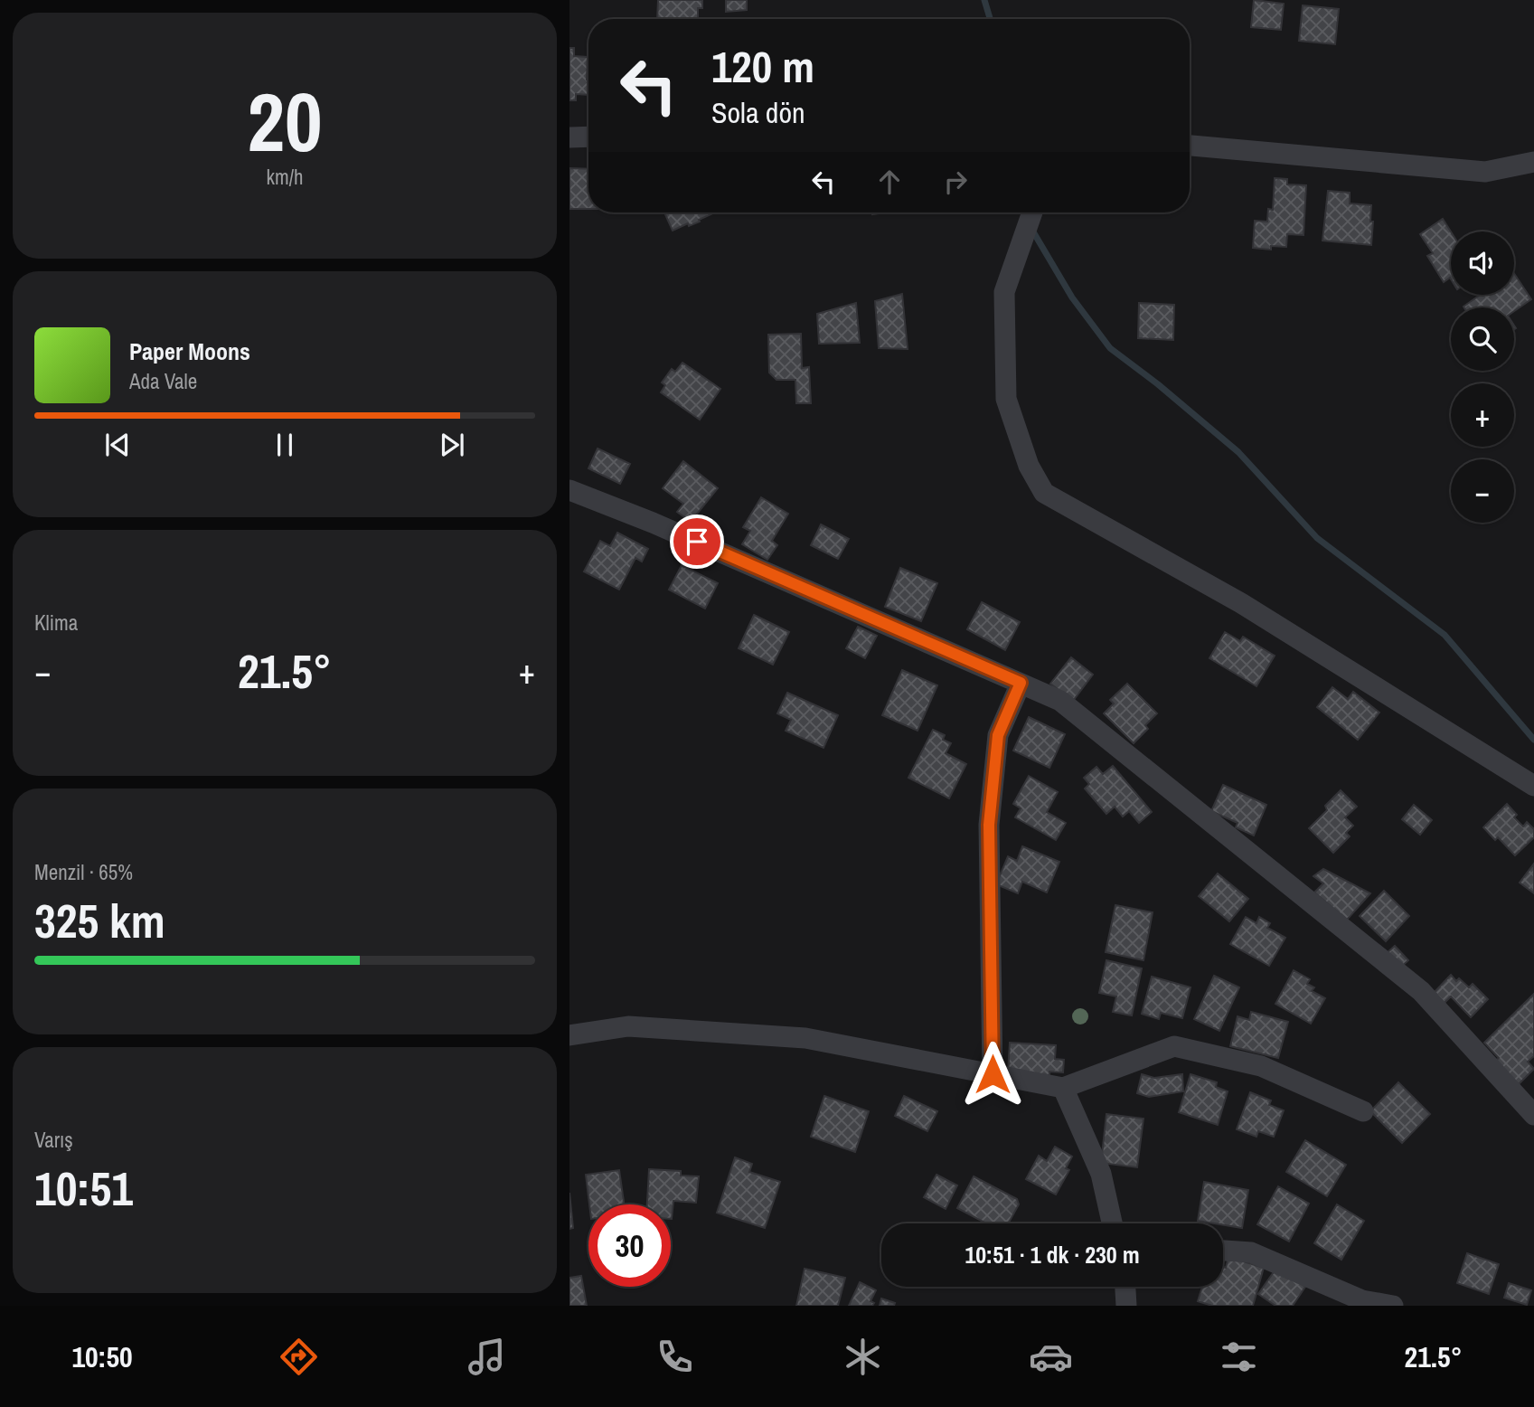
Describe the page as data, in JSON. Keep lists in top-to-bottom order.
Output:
{
  "page": {
    "tile": [
      ["20", "km/h"],
      "Klima",
      ["Menzil · 65%", "325 km"],
      ["Varış", "10:51"]
    ],
    "turn": ["120 m", "Sola dön"],
    "map_buttons": ["+", "−"],
    "song": ["Paper Moons", "Ada Vale"],
    "heat": ["−", "21.5°", "+"],
    "limit": "30",
    "trip": "10:51 · 1 dk · 230 m",
    "tabs": ["10:50", "21.5°"]
  }
}
